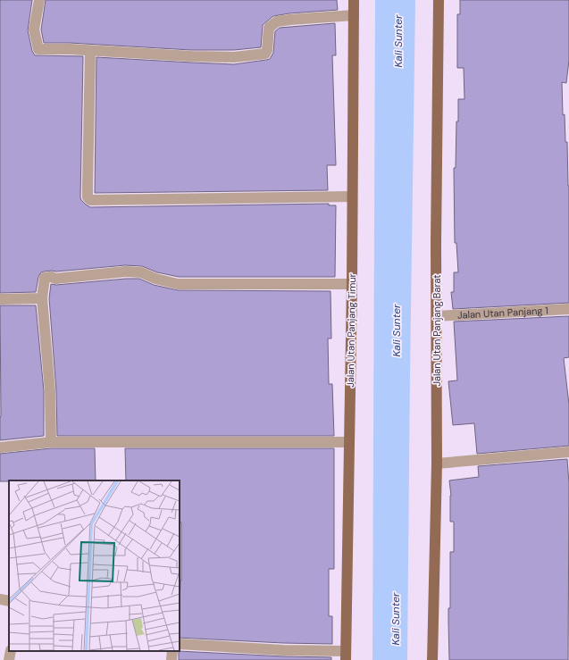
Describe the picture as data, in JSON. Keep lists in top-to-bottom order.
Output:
{
  "streets": {
    "main road": ["Jalan Utan Panjang Timur", "Jalan Utan Panjang Barat"],
    "street": ["Jalan Utan Panjang 1"]
  },
  "crossings": [
    ["Jalan Utan Panjang 1", "Jalan Utan Panjang Barat"]
  ],
  "water": ["Kali Sunter"]
}
